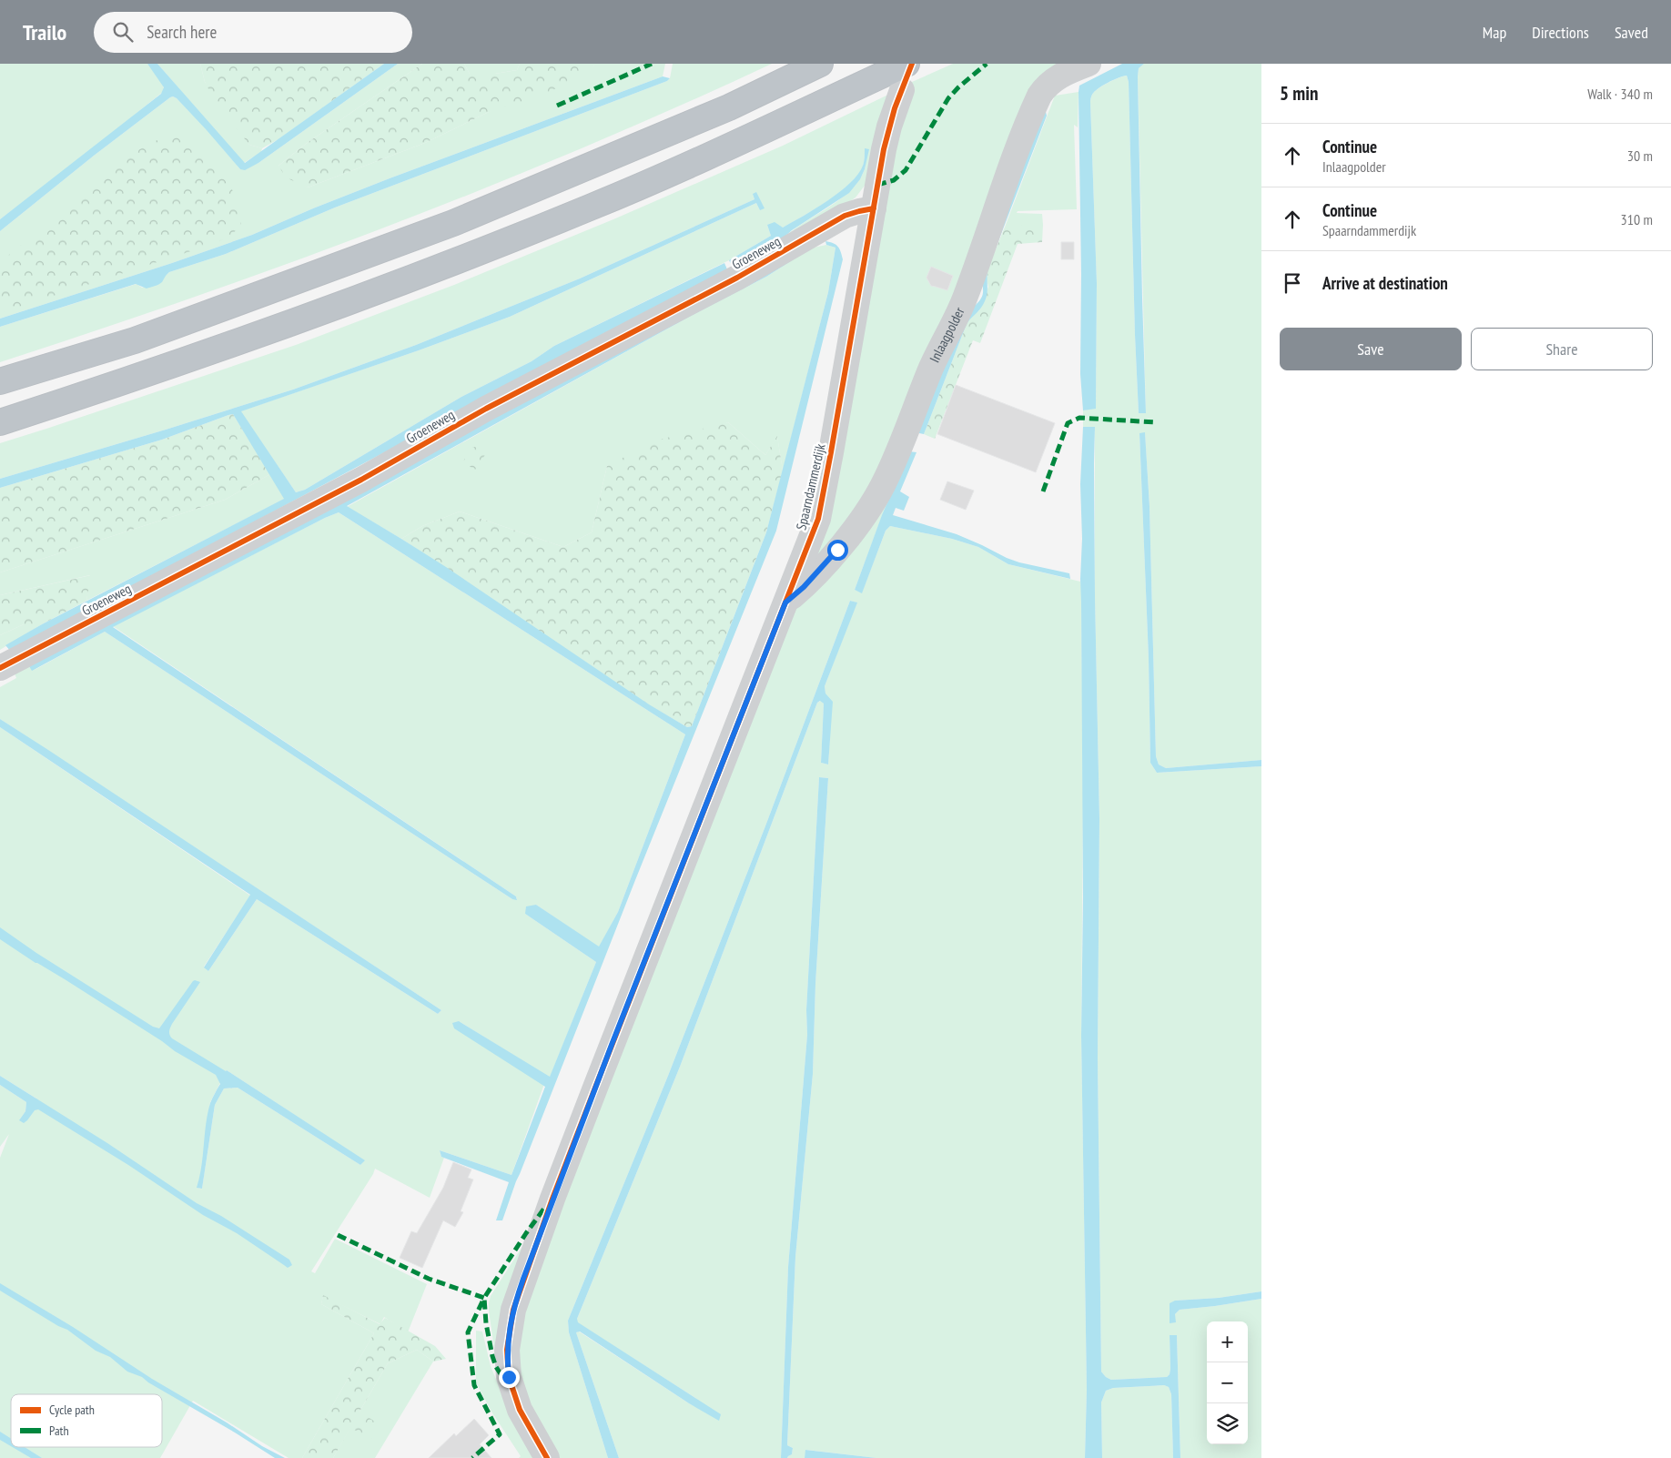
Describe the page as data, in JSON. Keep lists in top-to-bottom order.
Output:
{
  "streets": {
    "street": ["Groeneweg", "Inlaagpolder", "Spaarndammerdijk"]
  },
  "crossings": [
    ["Groeneweg", "Spaarndammerdijk"],
    ["Inlaagpolder", "Spaarndammerdijk"]
  ],
  "legend": ["Cycle path", "Path"],
  "page": {
    "header": "Trailo",
    "search": "Search here",
    "nav": ["Map", "Directions", "Saved"],
    "heading": ["5 min", "Walk · 340 m"],
    "list": [
      ["Continue", "Inlaagpolder", "30 m"],
      ["Continue", "Spaarndammerdijk", "310 m"],
      "Arrive at destination"
    ],
    "buttons": ["Save", "Share"],
    "map_buttons": ["+", "−"]
  }
}
